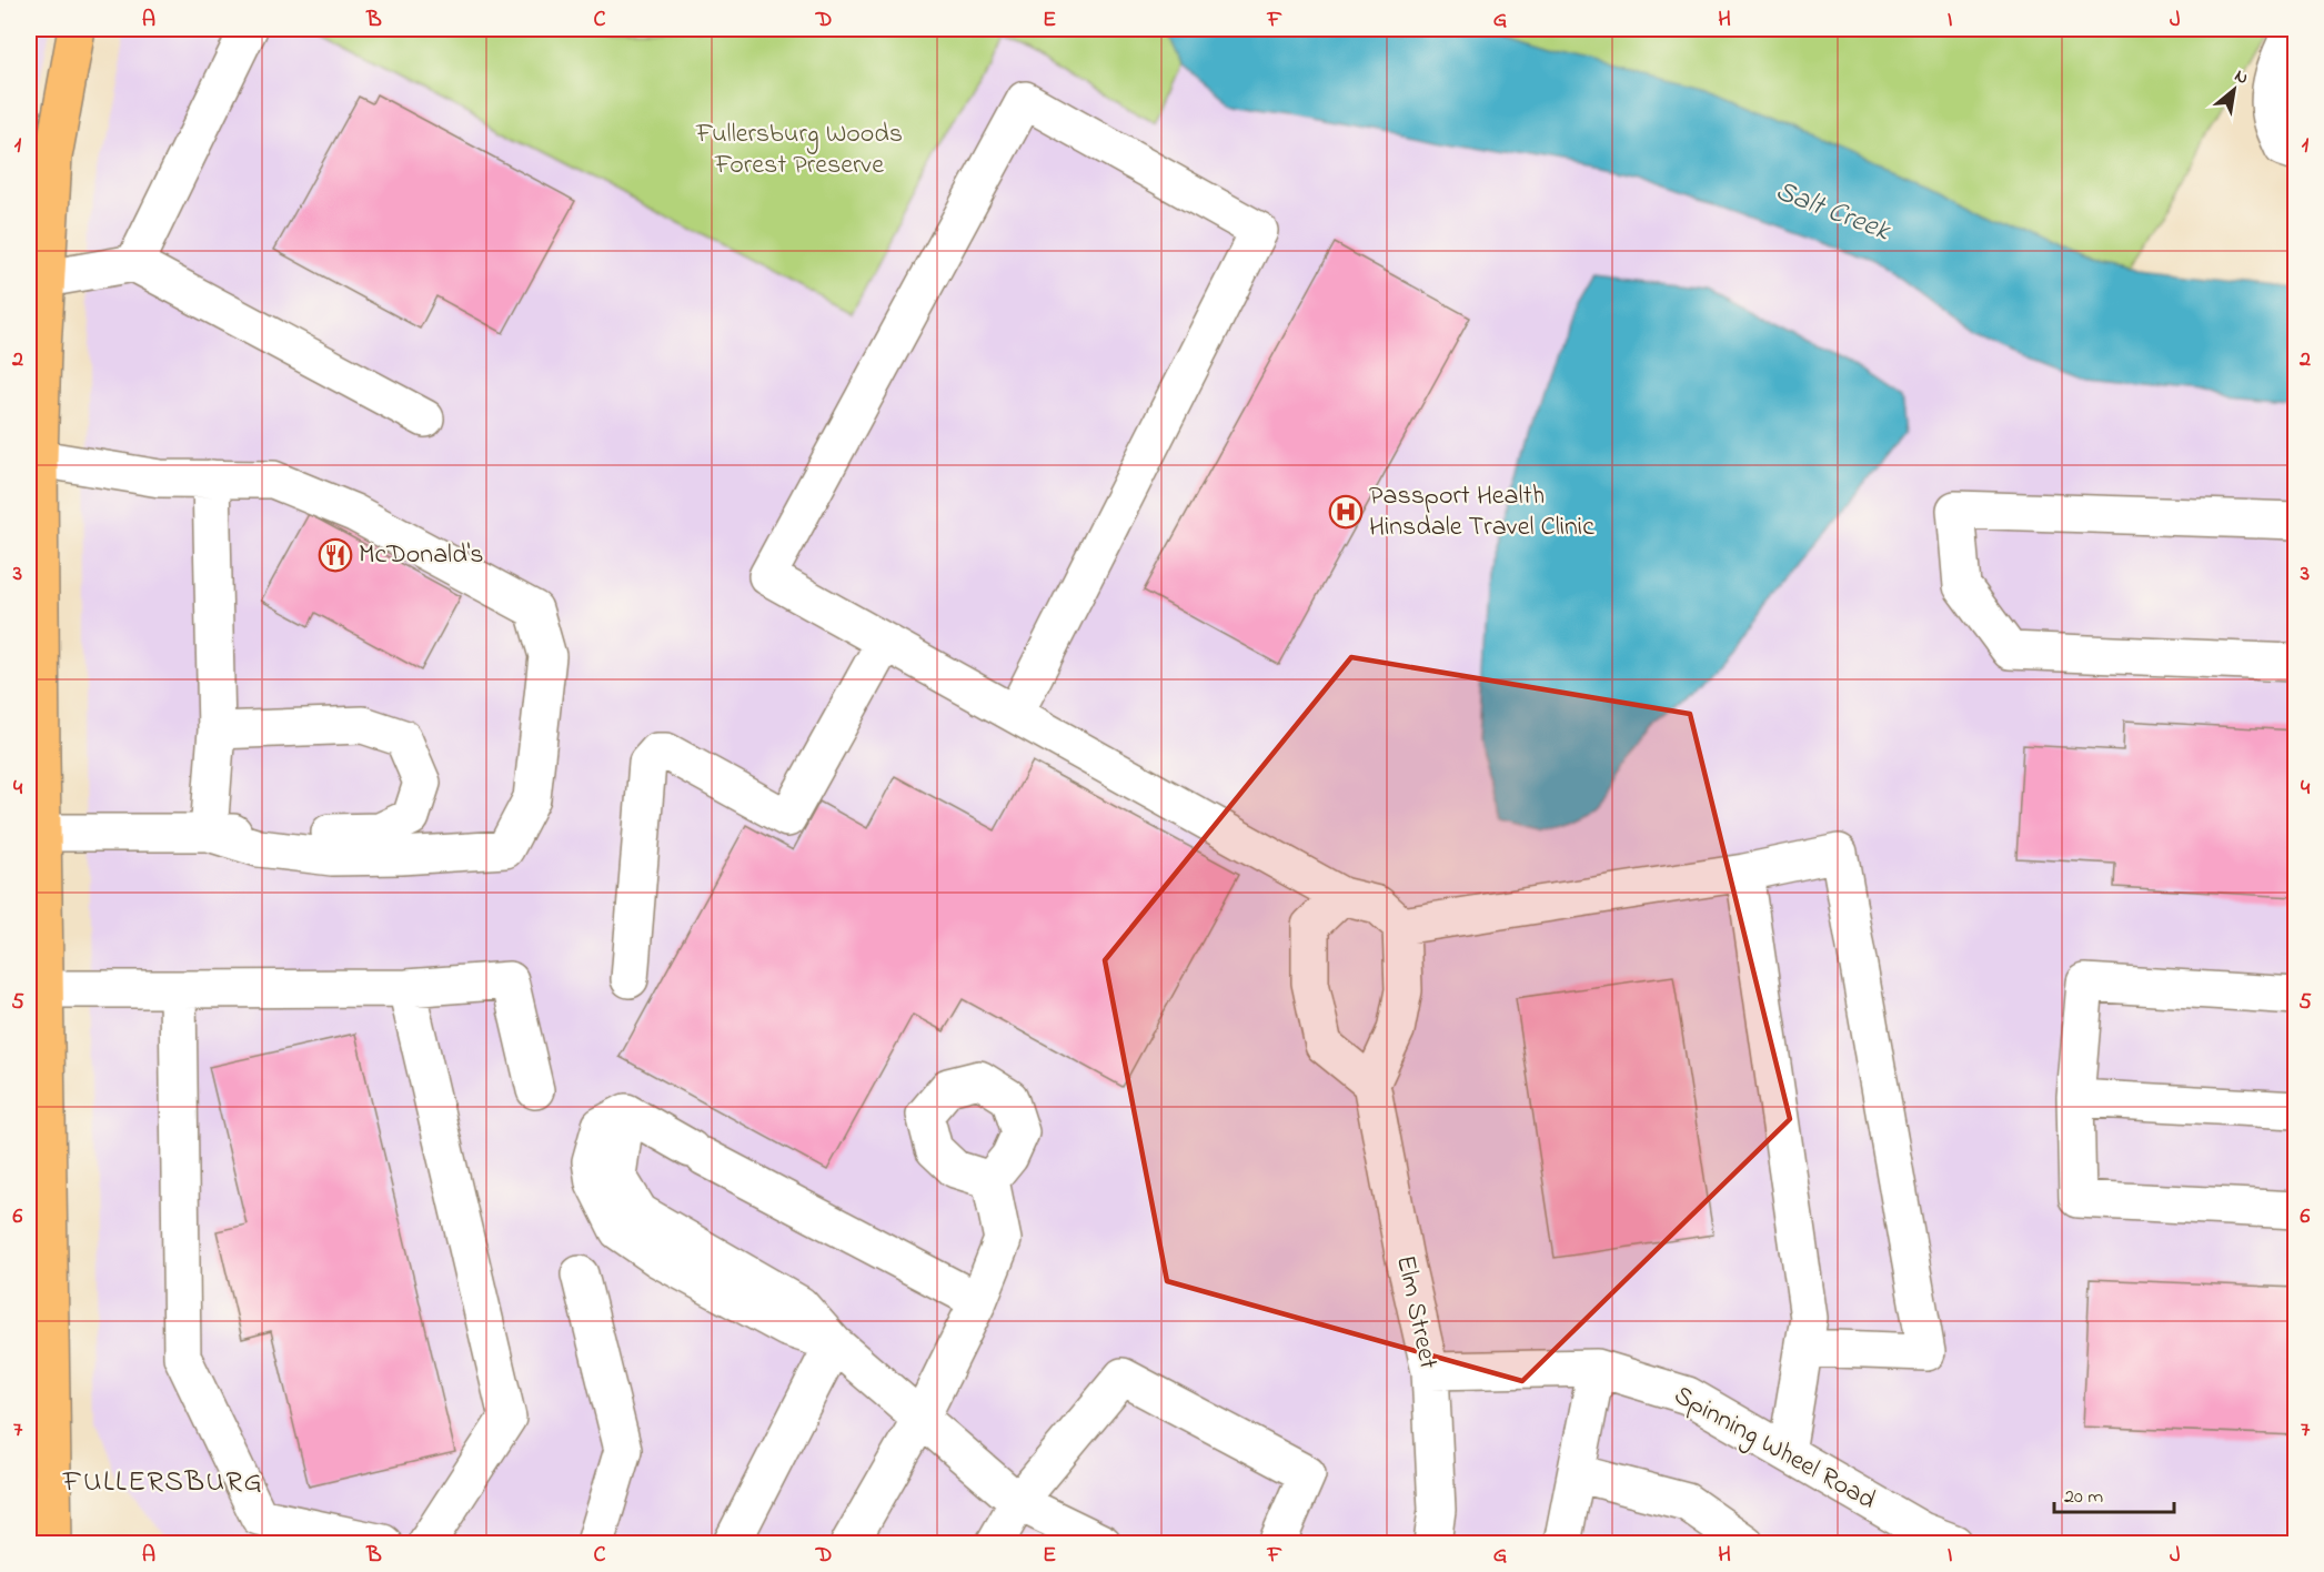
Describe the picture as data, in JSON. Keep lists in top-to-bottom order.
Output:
{
  "streets": {
    "street": ["Elm Street", "Spinning Wheel Road"]
  },
  "crossings": [
    ["Elm Street", "Spinning Wheel Road"]
  ],
  "districts": ["FULLERSBURG"],
  "water": ["Salt Creek"],
  "parks": ["Fullersburg Woods Forest Preserve"],
  "places": {
    "hospital": ["Passport Health Hinsdale Travel Clinic"],
    "restaurant": ["McDonald's"]
  },
  "scale_bar": "20 m",
  "north": "top right",
  "grid": {
    "columns": [
      "A",
      "B",
      "C",
      "D",
      "E",
      "F",
      "G",
      "H",
      "I",
      "J"
    ],
    "rows": [
      "1",
      "2",
      "3",
      "4",
      "5",
      "6",
      "7"
    ]
  }
}
